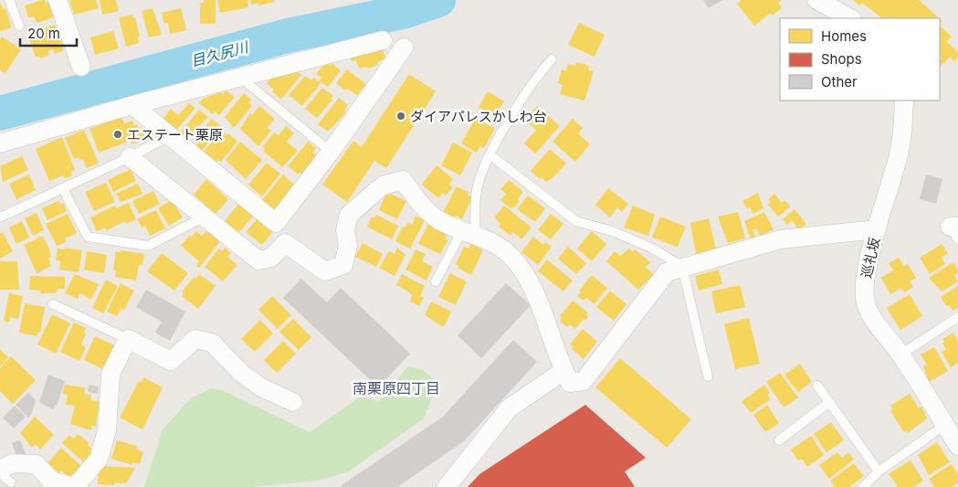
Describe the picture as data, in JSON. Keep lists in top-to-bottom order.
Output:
{
  "streets": {
    "street": ["巡礼坂"]
  },
  "districts": ["南栗原四丁目"],
  "water": ["目久尻川"],
  "places": ["ダイアパレスかしわ台", "エステート栗原"],
  "legend": ["Homes", "Shops", "Other"],
  "scale_bar": "20 m"
}
